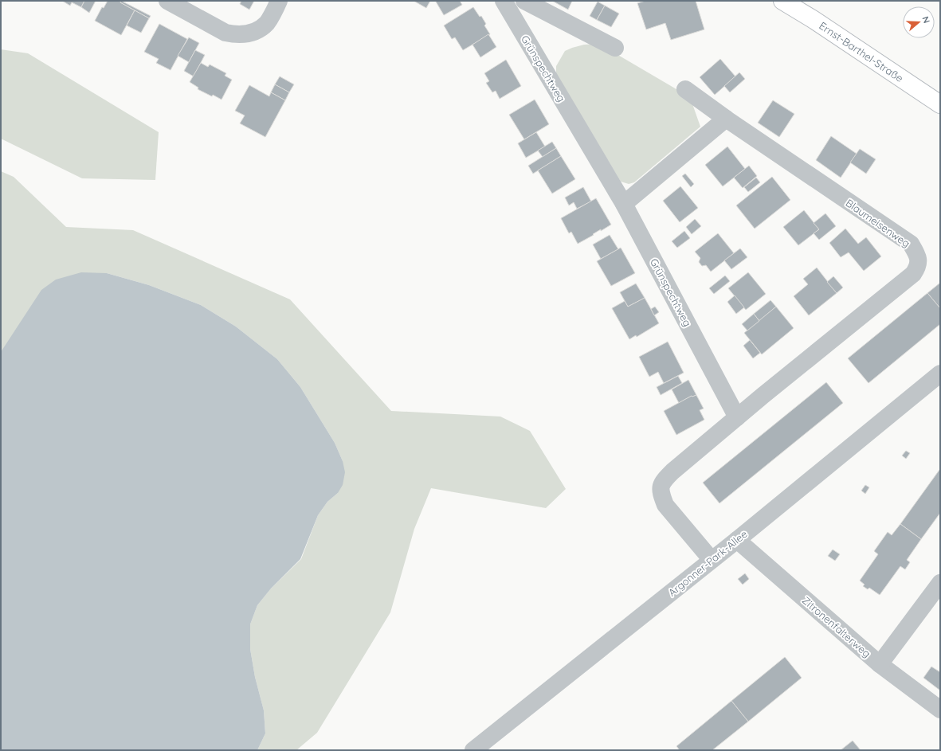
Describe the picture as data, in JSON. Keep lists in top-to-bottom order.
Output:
{
  "streets": {
    "street": [
      "Ernst-Barthel-Straße",
      "Grünspechtweg",
      "Blaumeisenweg",
      "Argonner-Park-Allee",
      "Zitronenfalterweg"
    ]
  },
  "crossings": [
    ["Grünspechtweg", "Blaumeisenweg"],
    ["Argonner-Park-Allee", "Zitronenfalterweg"]
  ],
  "north": "right"
}
